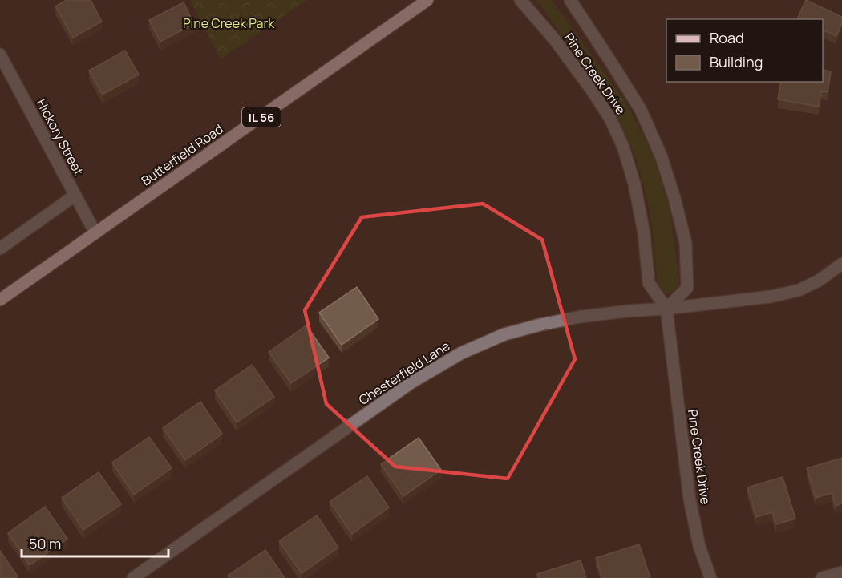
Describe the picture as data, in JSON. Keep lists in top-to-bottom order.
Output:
{
  "streets": {
    "main road": ["IL 56", "Butterfield Road"],
    "street": ["Pine Creek Drive", "Hickory Street", "Chesterfield Lane"]
  },
  "crossings": [
    ["Pine Creek Drive", "Chesterfield Lane"],
    ["Hickory Street", "Butterfield Road"]
  ],
  "parks": ["Pine Creek Park"],
  "legend": ["Road", "Building"],
  "scale_bar": "50 m"
}
